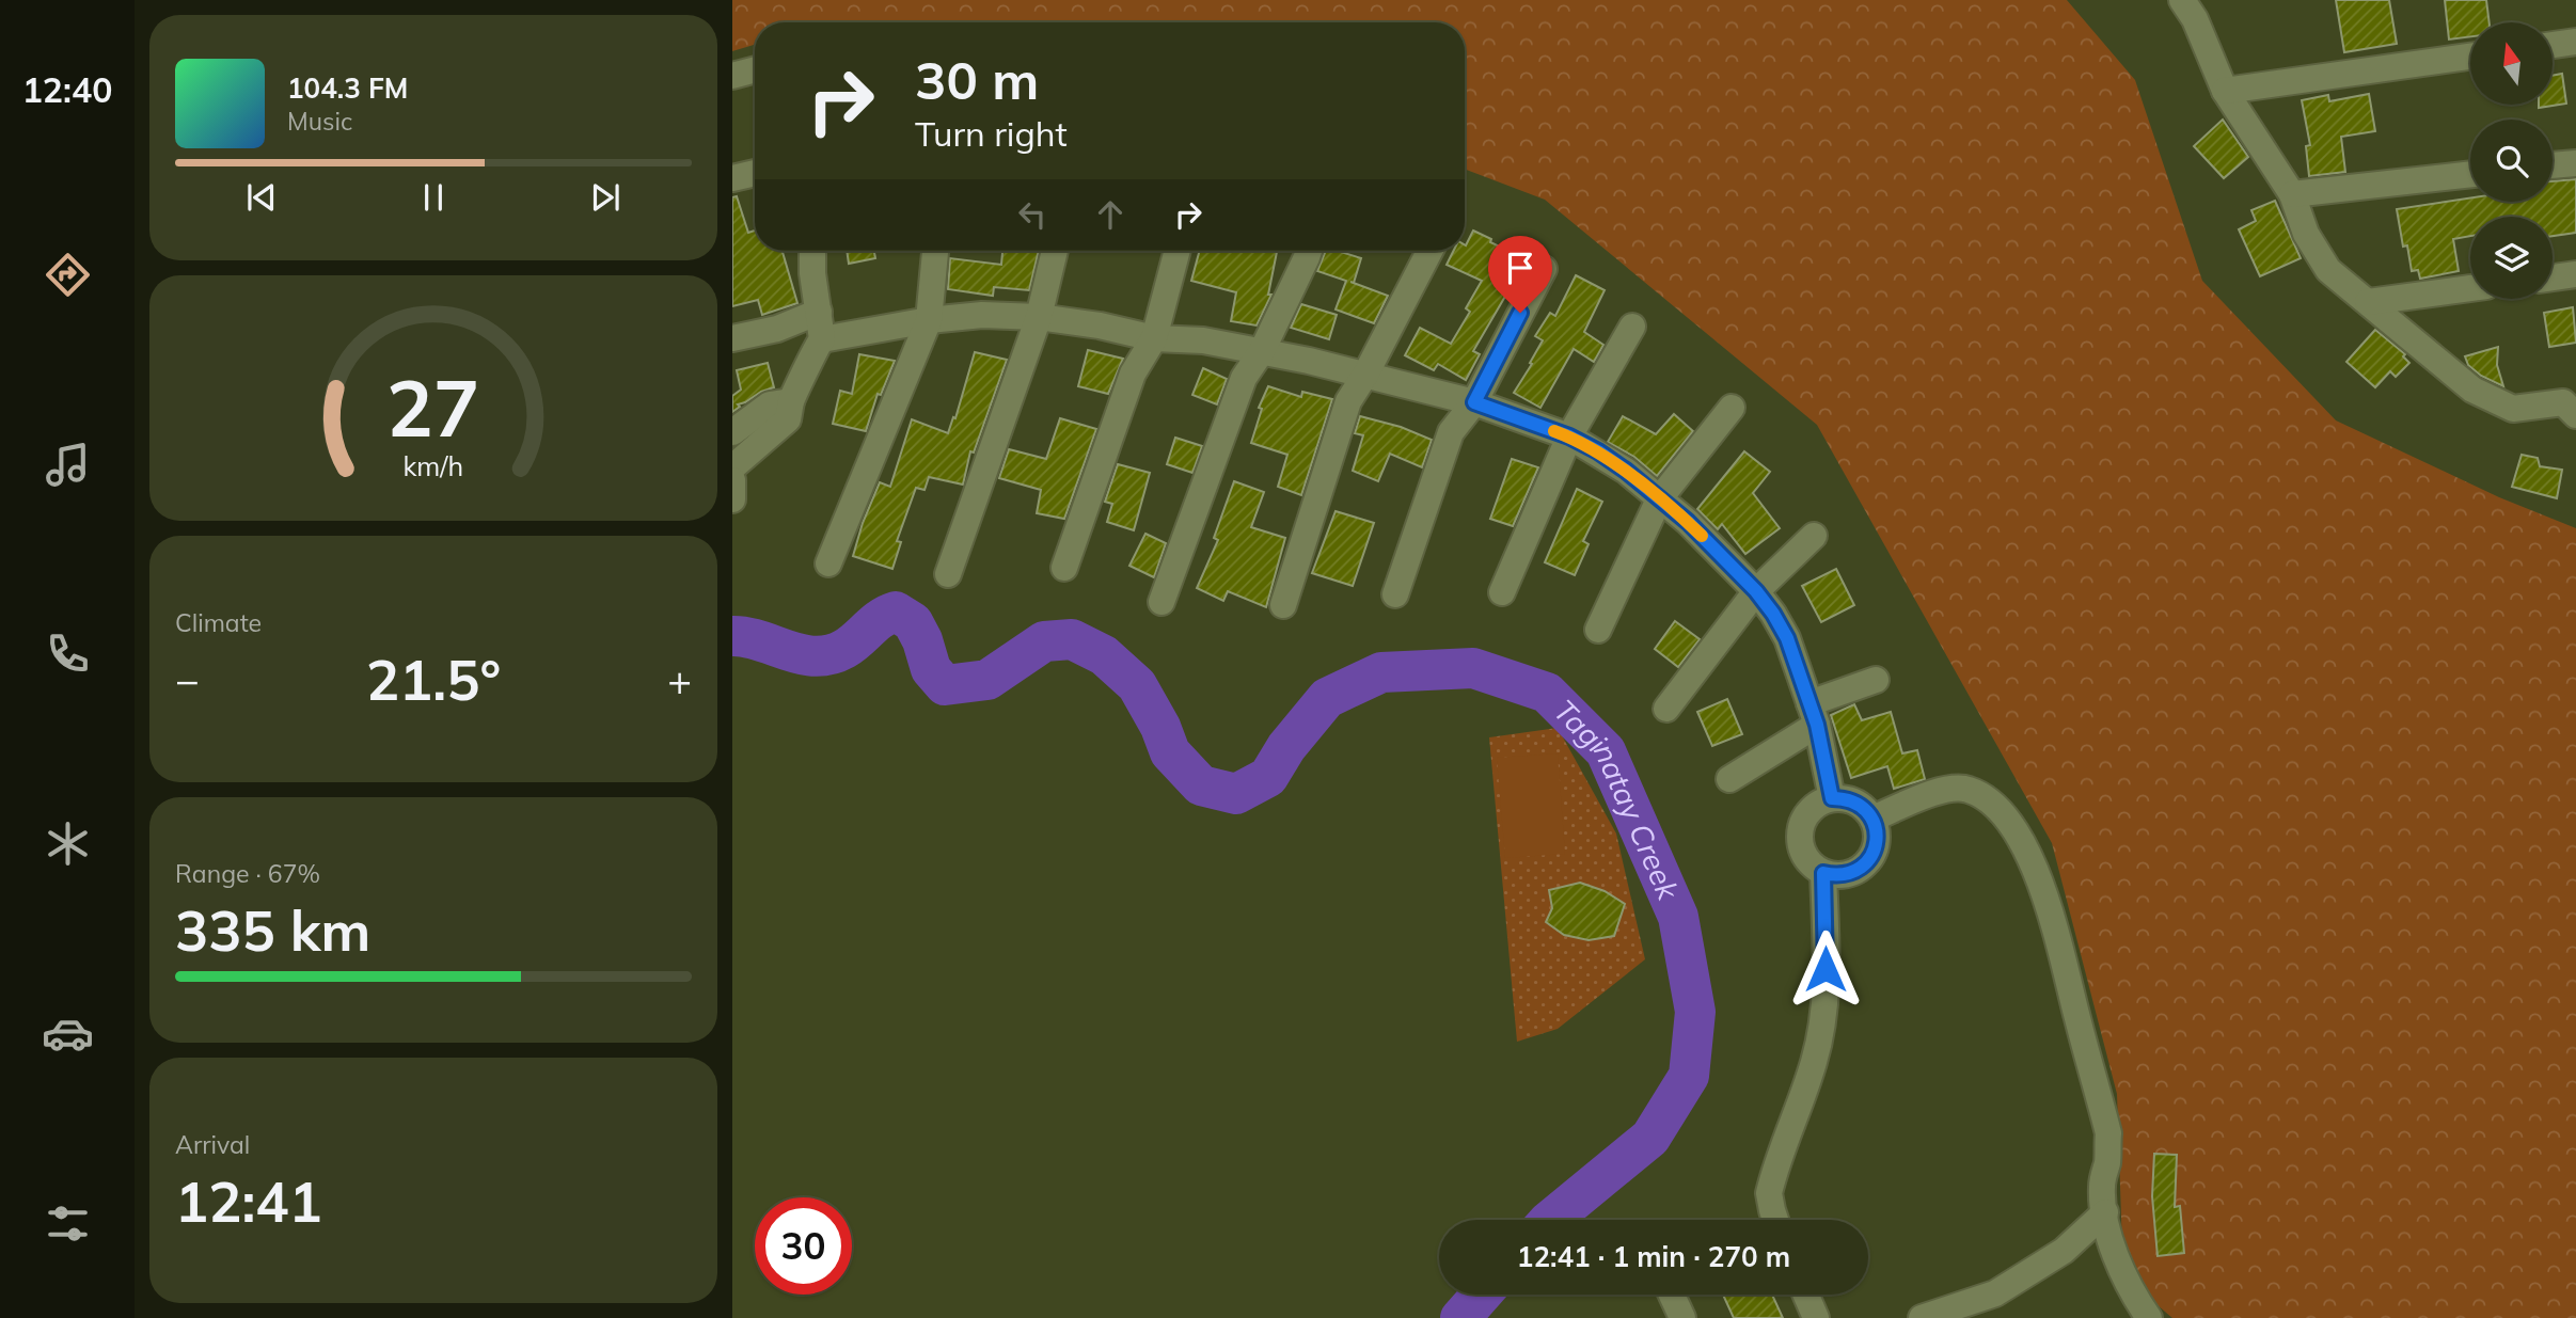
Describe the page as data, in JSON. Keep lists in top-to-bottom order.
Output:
{
  "water": ["Taginatay Creek"],
  "north": "top",
  "page": {
    "tabs": "12:40",
    "turn": ["30 m", "Turn right"],
    "song": ["104.3 FM", "Music"],
    "tile": [
      "Climate",
      ["Range · 67%", "335 km"],
      ["Arrival", "12:41"]
    ],
    "heat": ["−", "21.5°", "+"],
    "limit": "30",
    "trip": "12:41 · 1 min · 270 m",
    "gauge": ["27", "km/h"]
  }
}
